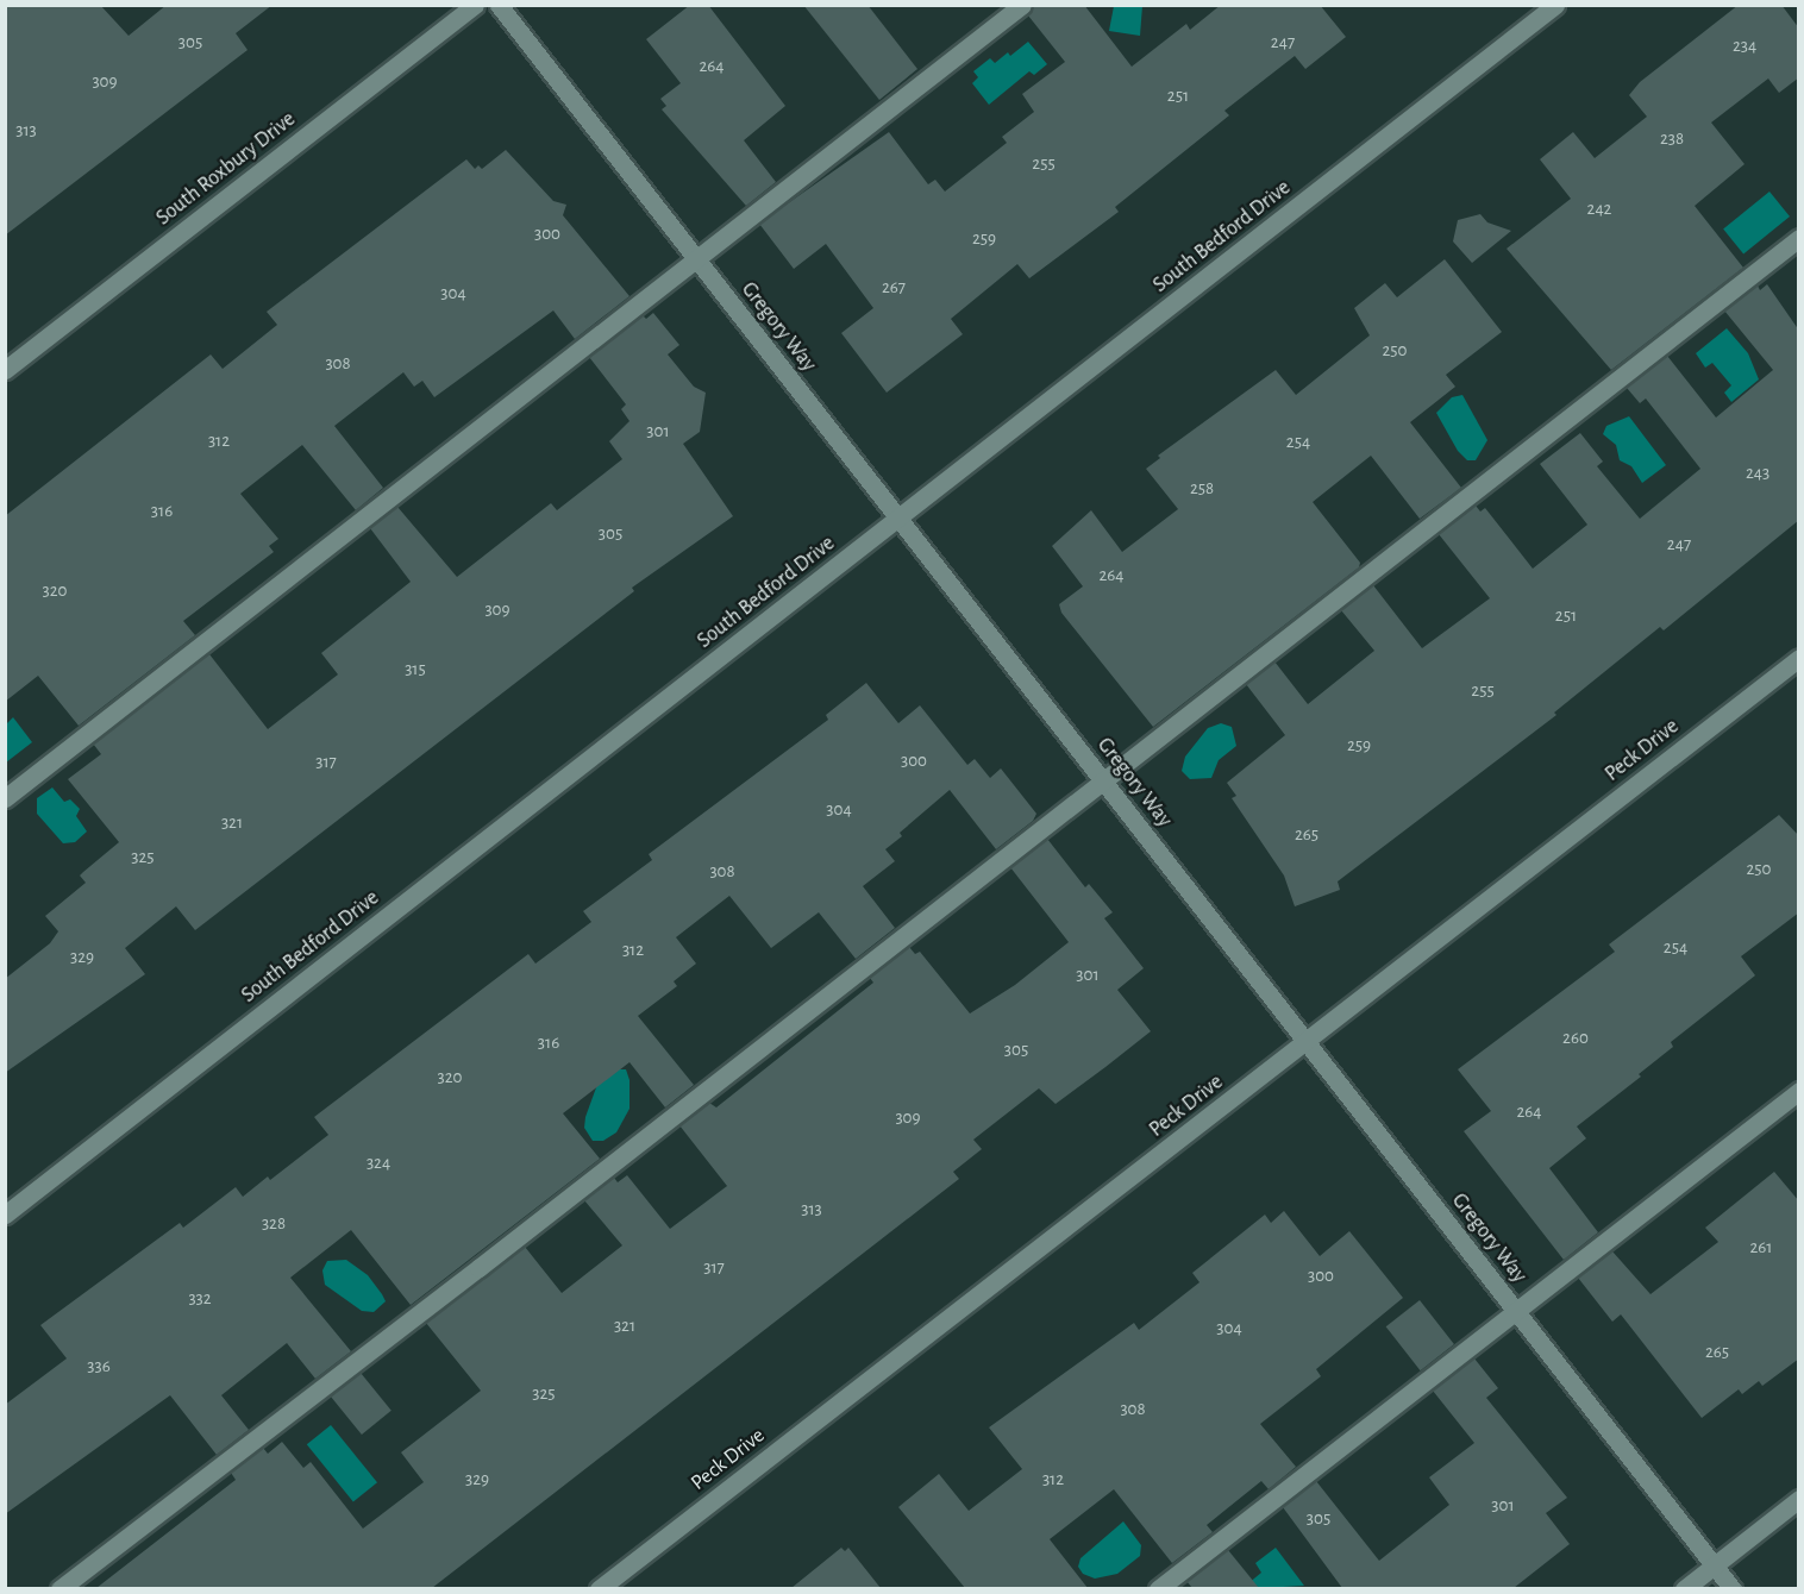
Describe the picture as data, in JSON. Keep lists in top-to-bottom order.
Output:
{
  "streets": {
    "street": [
      "South Roxbury Drive",
      "South Bedford Drive",
      "Gregory Way",
      "Peck Drive"
    ]
  },
  "crossings": [
    ["South Bedford Drive", "Gregory Way"],
    ["Gregory Way", "Peck Drive"]
  ],
  "house_numbers": [
    "305",
    "247",
    "234",
    "264",
    "309",
    "251",
    "313",
    "238",
    "255",
    "242",
    "300",
    "259",
    "267",
    "304",
    "250",
    "308",
    "301",
    "312",
    "254",
    "243",
    "258",
    "316",
    "305",
    "247",
    "264",
    "320",
    "309",
    "251",
    "315",
    "255",
    "259",
    "300",
    "317",
    "304",
    "321",
    "265",
    "325",
    "250",
    "308",
    "254",
    "312",
    "329",
    "301",
    "260",
    "316",
    "305",
    "320",
    "264",
    "309",
    "324",
    "313",
    "328",
    "261",
    "317",
    "300",
    "332",
    "321",
    "304",
    "265",
    "336",
    "325",
    "308",
    "329",
    "312",
    "301",
    "305"
  ]
}
